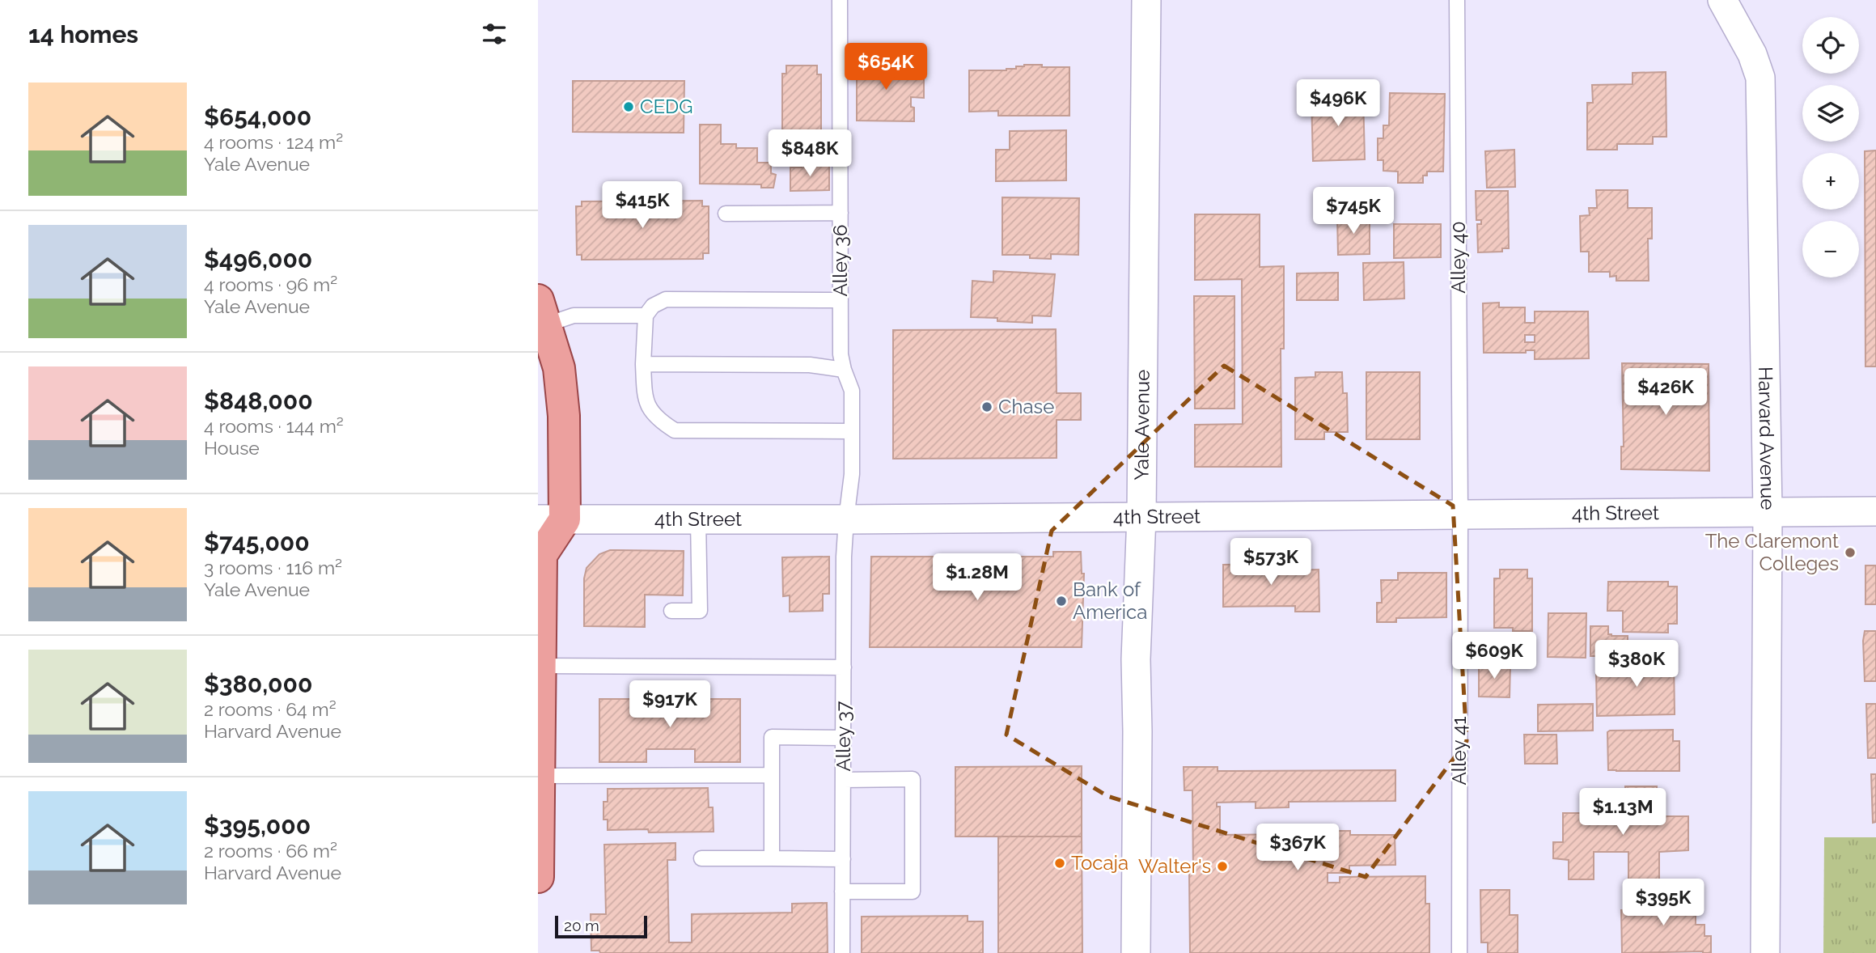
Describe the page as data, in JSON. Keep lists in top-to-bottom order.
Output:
{
  "streets": {
    "street": ["Yale Avenue", "Harvard Avenue", "4th Street"],
    "lane": [
      "Alley 40",
      "Alley 36",
      "Alley 37",
      "Alley 41"
    ]
  },
  "crossings": [
    ["Alley 40", "4th Street"],
    ["Alley 40", "Alley 41"],
    ["Alley 36", "4th Street"],
    ["Alley 36", "Alley 37"],
    ["Yale Avenue", "4th Street"],
    ["Harvard Avenue", "4th Street"],
    ["4th Street", "Alley 37"],
    ["4th Street", "Alley 41"]
  ],
  "places": [
    "CEDG",
    "Chase",
    "The Claremont Colleges",
    "Bank of America",
    "Tocaja",
    "Walter's"
  ],
  "scale_bar": "20 m",
  "page": {
    "heading": "14 homes",
    "map_buttons": ["+", "−"],
    "price": [
      "$654K",
      "$496K",
      "$848K",
      "$415K",
      "$745K",
      "$426K",
      "$573K",
      "$1.28M",
      "$609K",
      "$380K",
      "$917K",
      "$1.13M",
      "$367K",
      "$395K"
    ],
    "list": [
      {
        "name": "$654,000",
        "note": "4 rooms · 124 m² · Yale Avenue"
      },
      {
        "name": "$496,000",
        "note": "4 rooms · 96 m² · Yale Avenue"
      },
      {
        "name": "$848,000",
        "note": "4 rooms · 144 m² · House"
      },
      {
        "name": "$745,000",
        "note": "3 rooms · 116 m² · Yale Avenue"
      },
      {
        "name": "$380,000",
        "note": "2 rooms · 64 m² · Harvard Avenue"
      },
      {
        "name": "$395,000",
        "note": "2 rooms · 66 m² · Harvard Avenue"
      }
    ],
    "scale": "20 m"
  }
}
